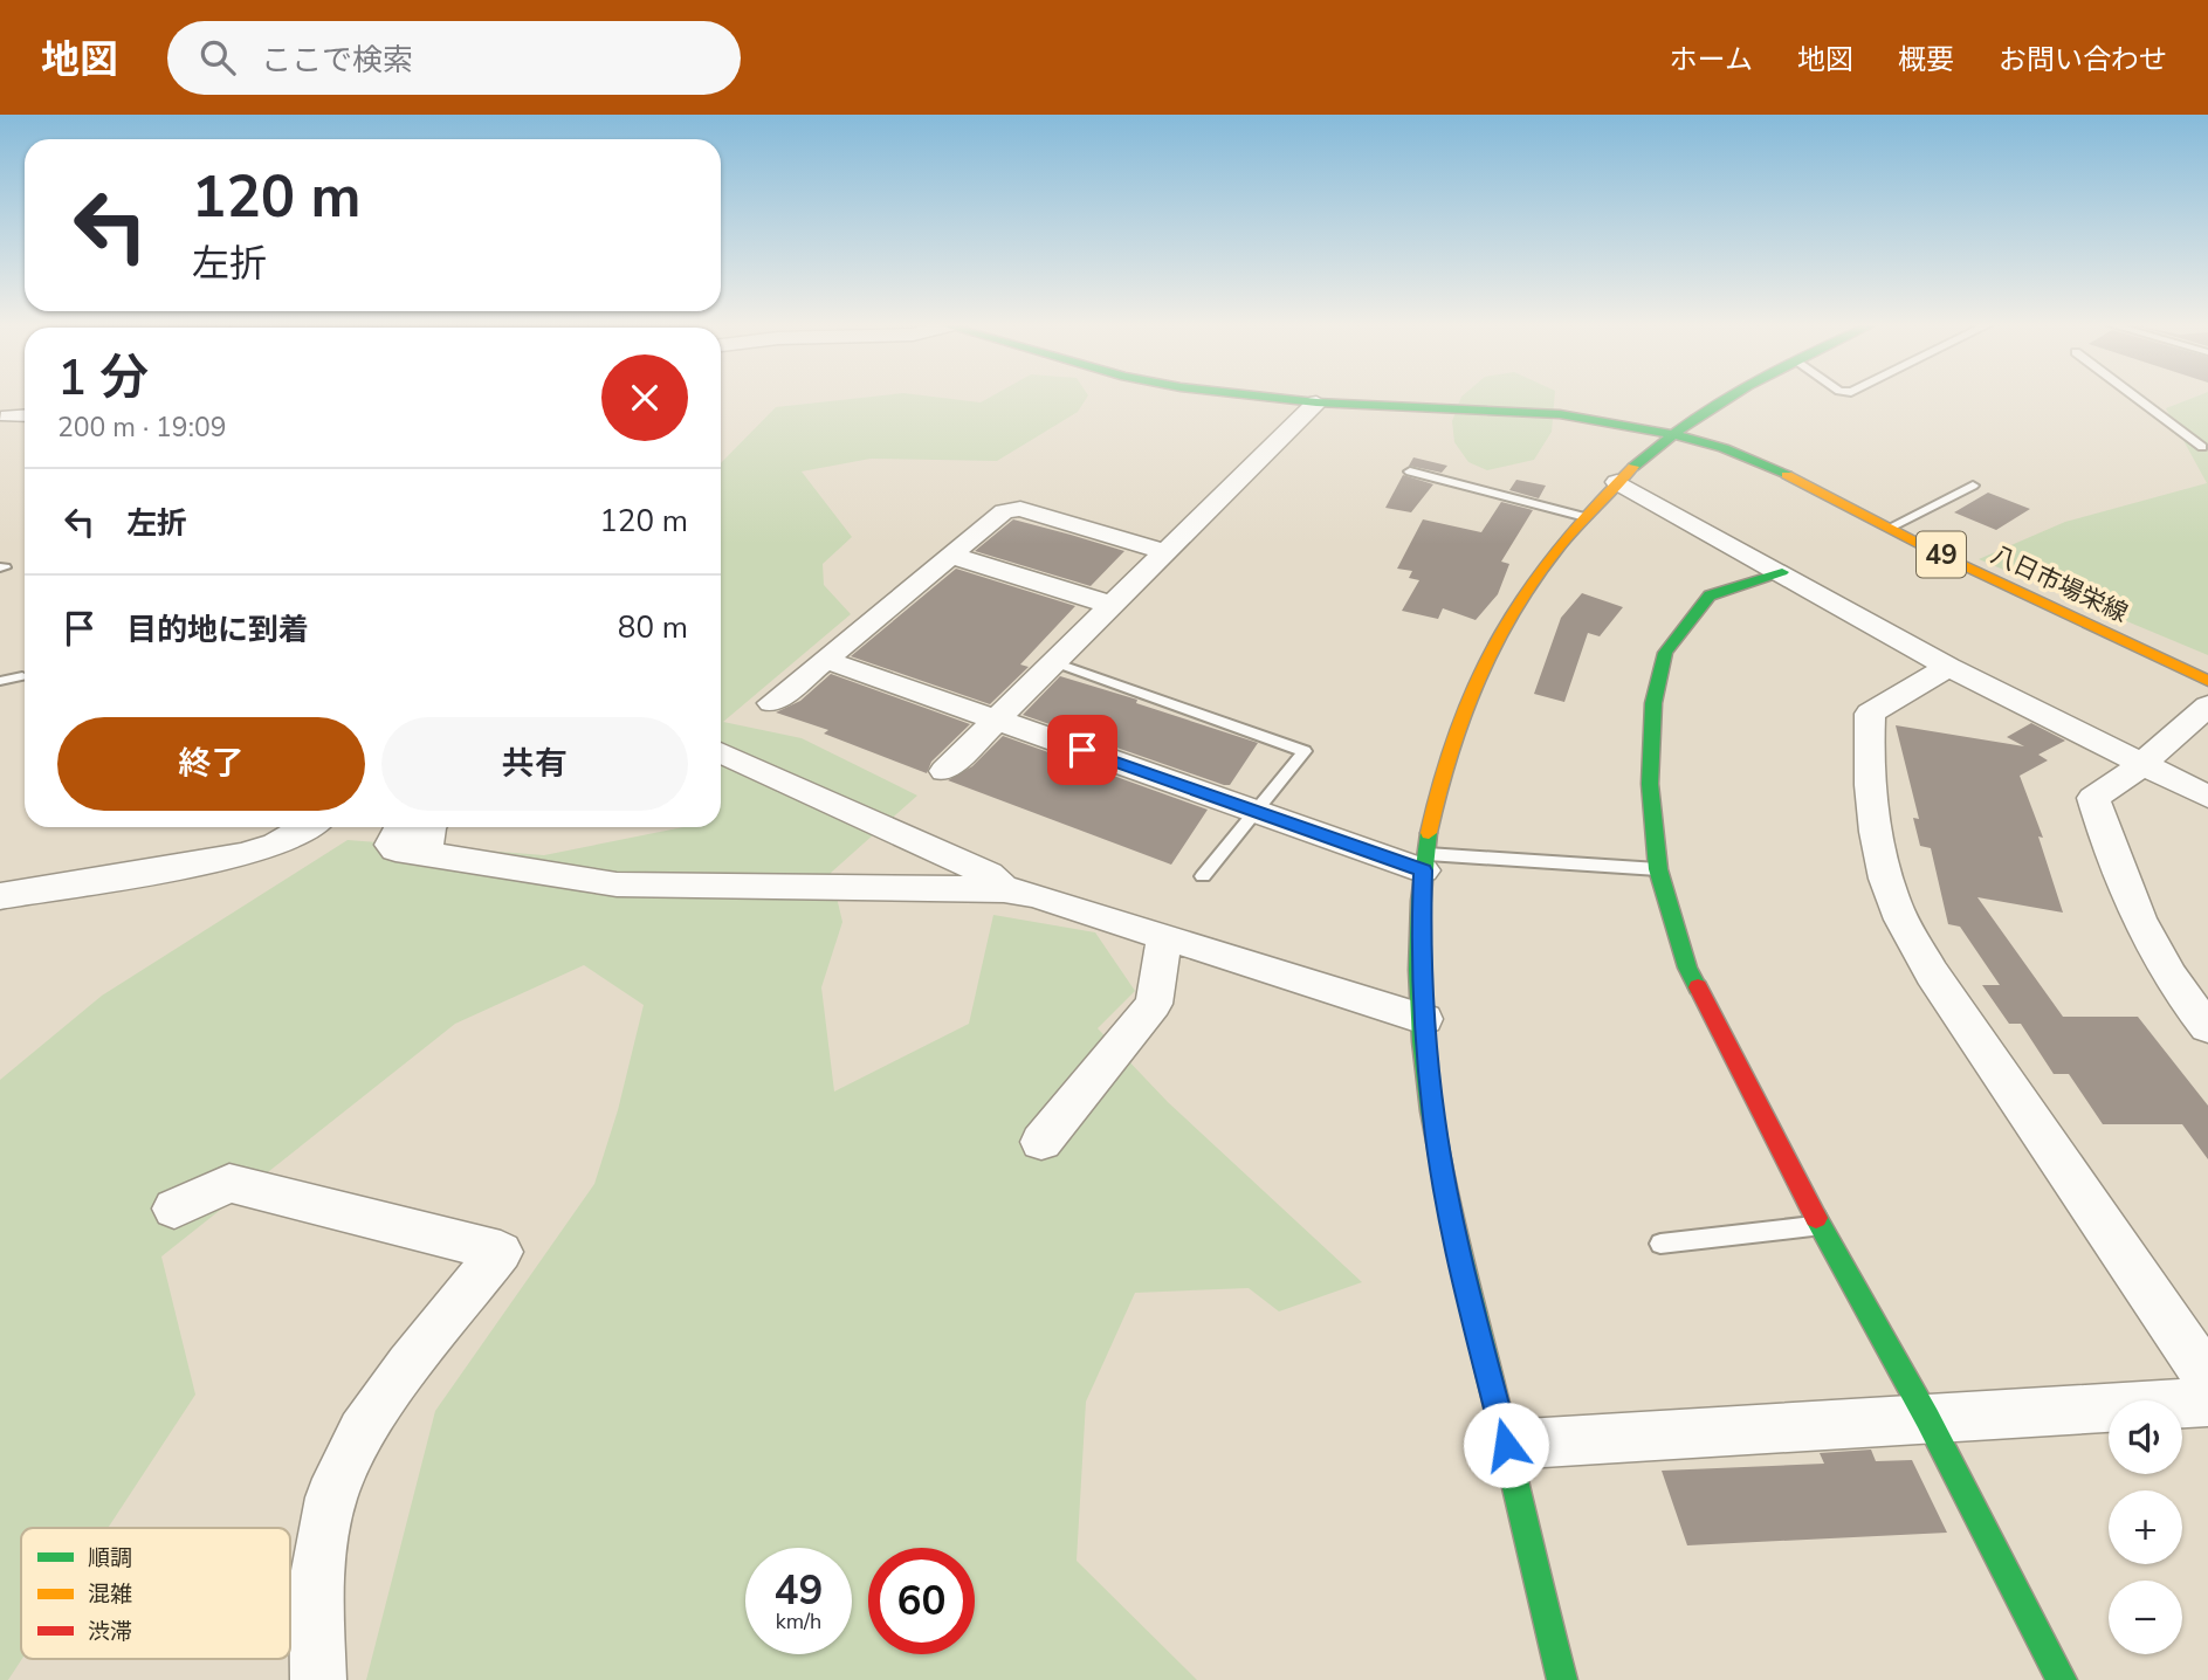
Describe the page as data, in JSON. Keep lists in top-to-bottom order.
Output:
{
  "streets": {
    "main road": ["49", "八日市場栄線"]
  },
  "legend": ["順調", "混雑", "渋滞"],
  "page": {
    "header": "地図",
    "search": "ここで検索",
    "nav": [
      "ホーム",
      "地図",
      "概要",
      "お問い合わせ"
    ],
    "turn": ["120 m", "左折"],
    "heading": ["1 分", "200 m · 19:09"],
    "list": [
      {
        "name": "左折",
        "value": "120 m"
      },
      {
        "name": "目的地に到着",
        "value": "80 m"
      }
    ],
    "buttons": ["終了", "共有"],
    "map_buttons": ["+", "−"],
    "speed": "49 km/h",
    "limit": "60"
  }
}
